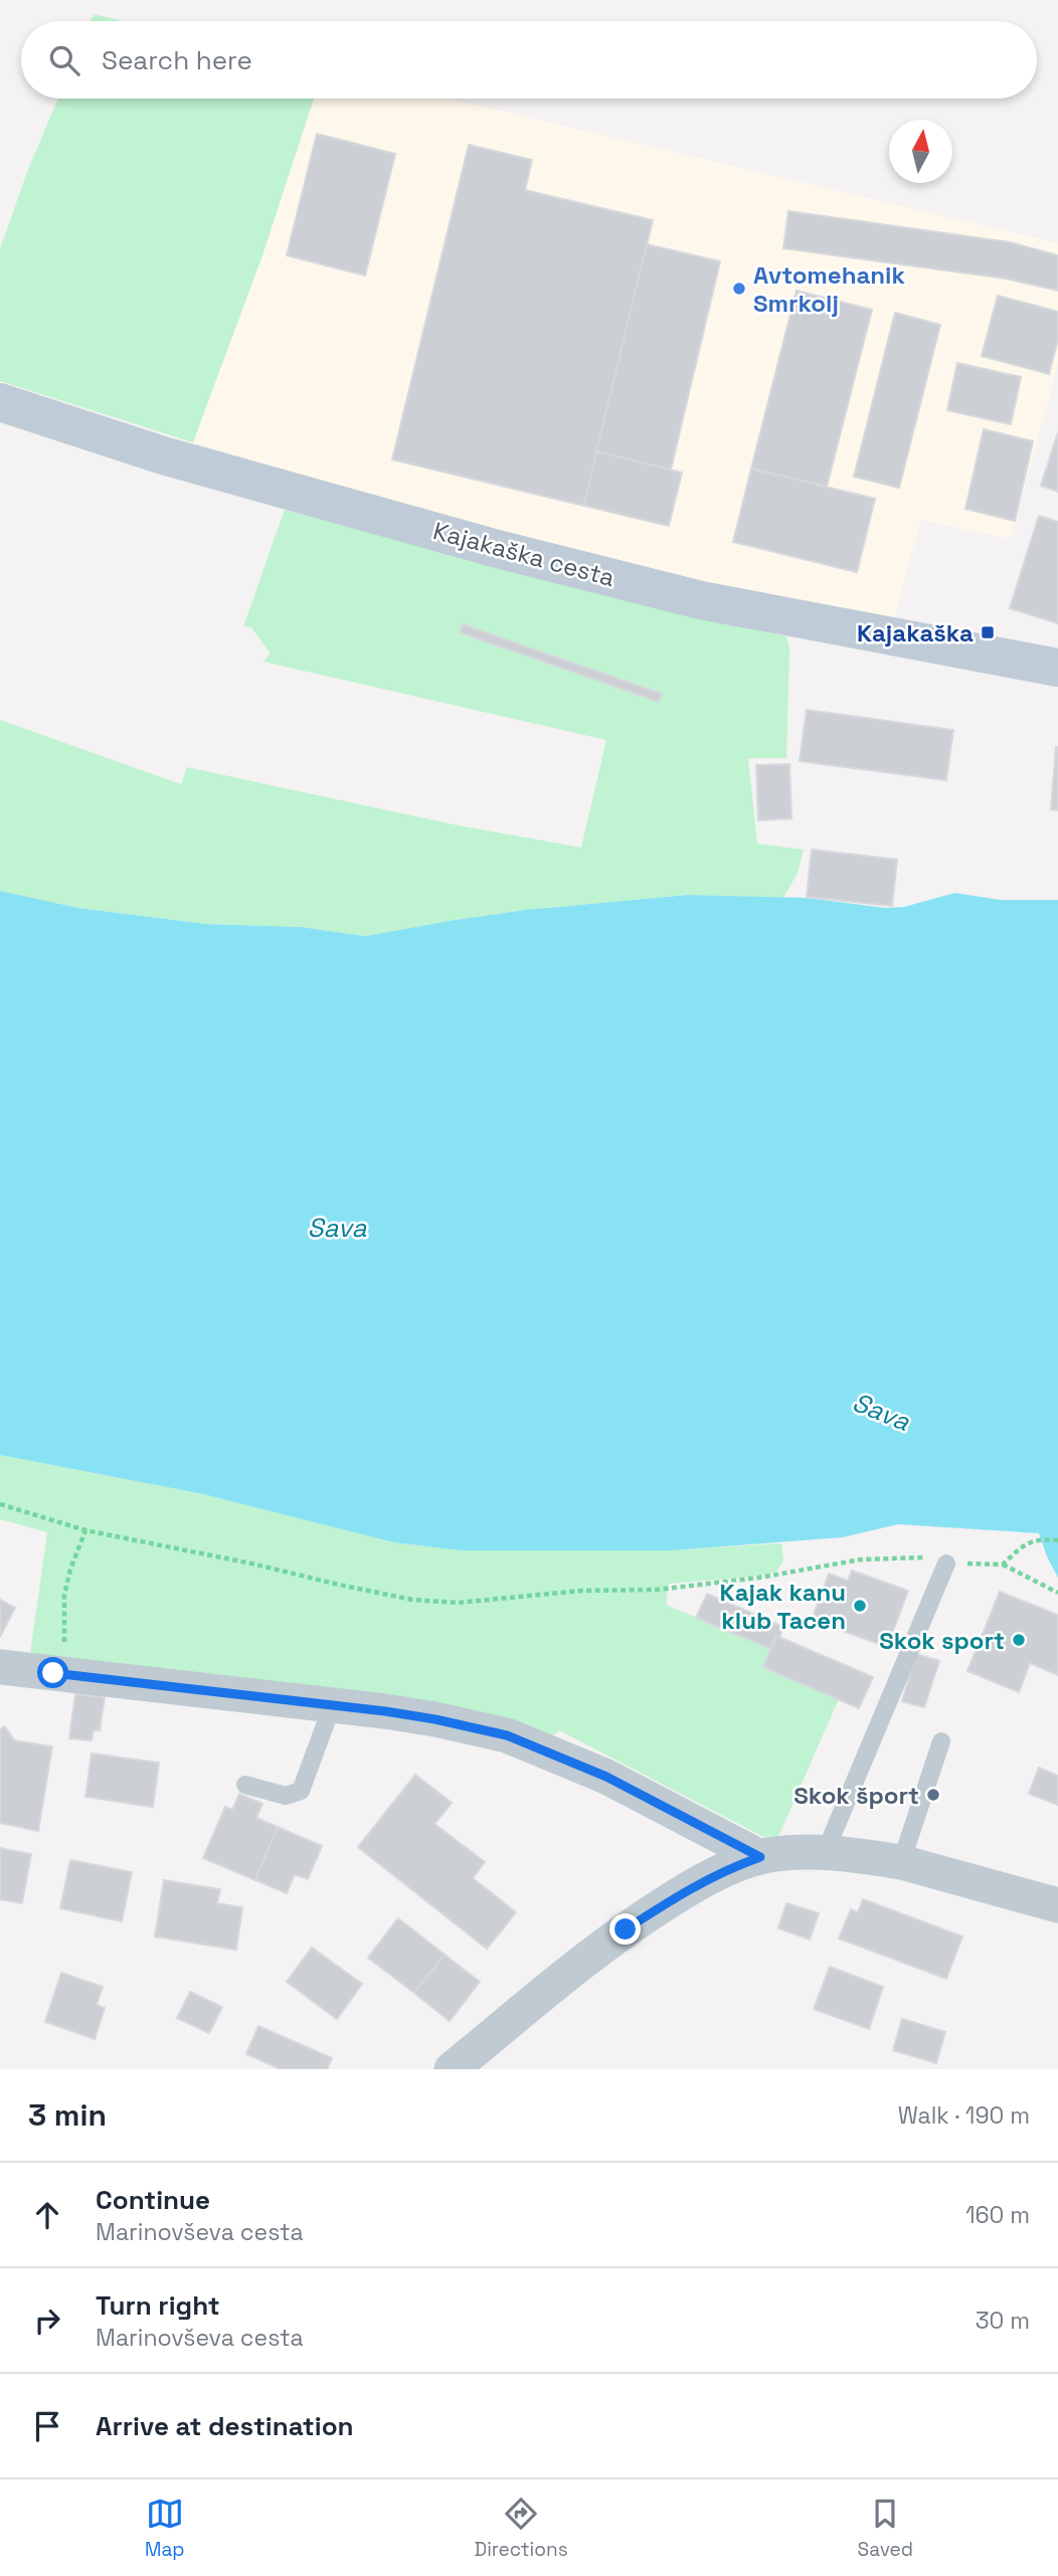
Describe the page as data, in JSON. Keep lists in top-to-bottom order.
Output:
{
  "streets": {
    "street": ["Kajakaška cesta"]
  },
  "water": ["Sava"],
  "places": {
    "other": [
      "Avtomehanik Smrkolj",
      "Kajak kanu klub Tacen",
      "Skok sport",
      "Skok šport"
    ],
    "transit": ["Kajakaška"]
  },
  "north": "top",
  "page": {
    "search": "Search here",
    "heading": ["3 min", "Walk · 190 m"],
    "list": [
      ["Continue", "Marinovševa cesta", "160 m"],
      ["Turn right", "Marinovševa cesta", "30 m"],
      "Arrive at destination"
    ],
    "nav": ["Map", "Directions", "Saved"]
  }
}
